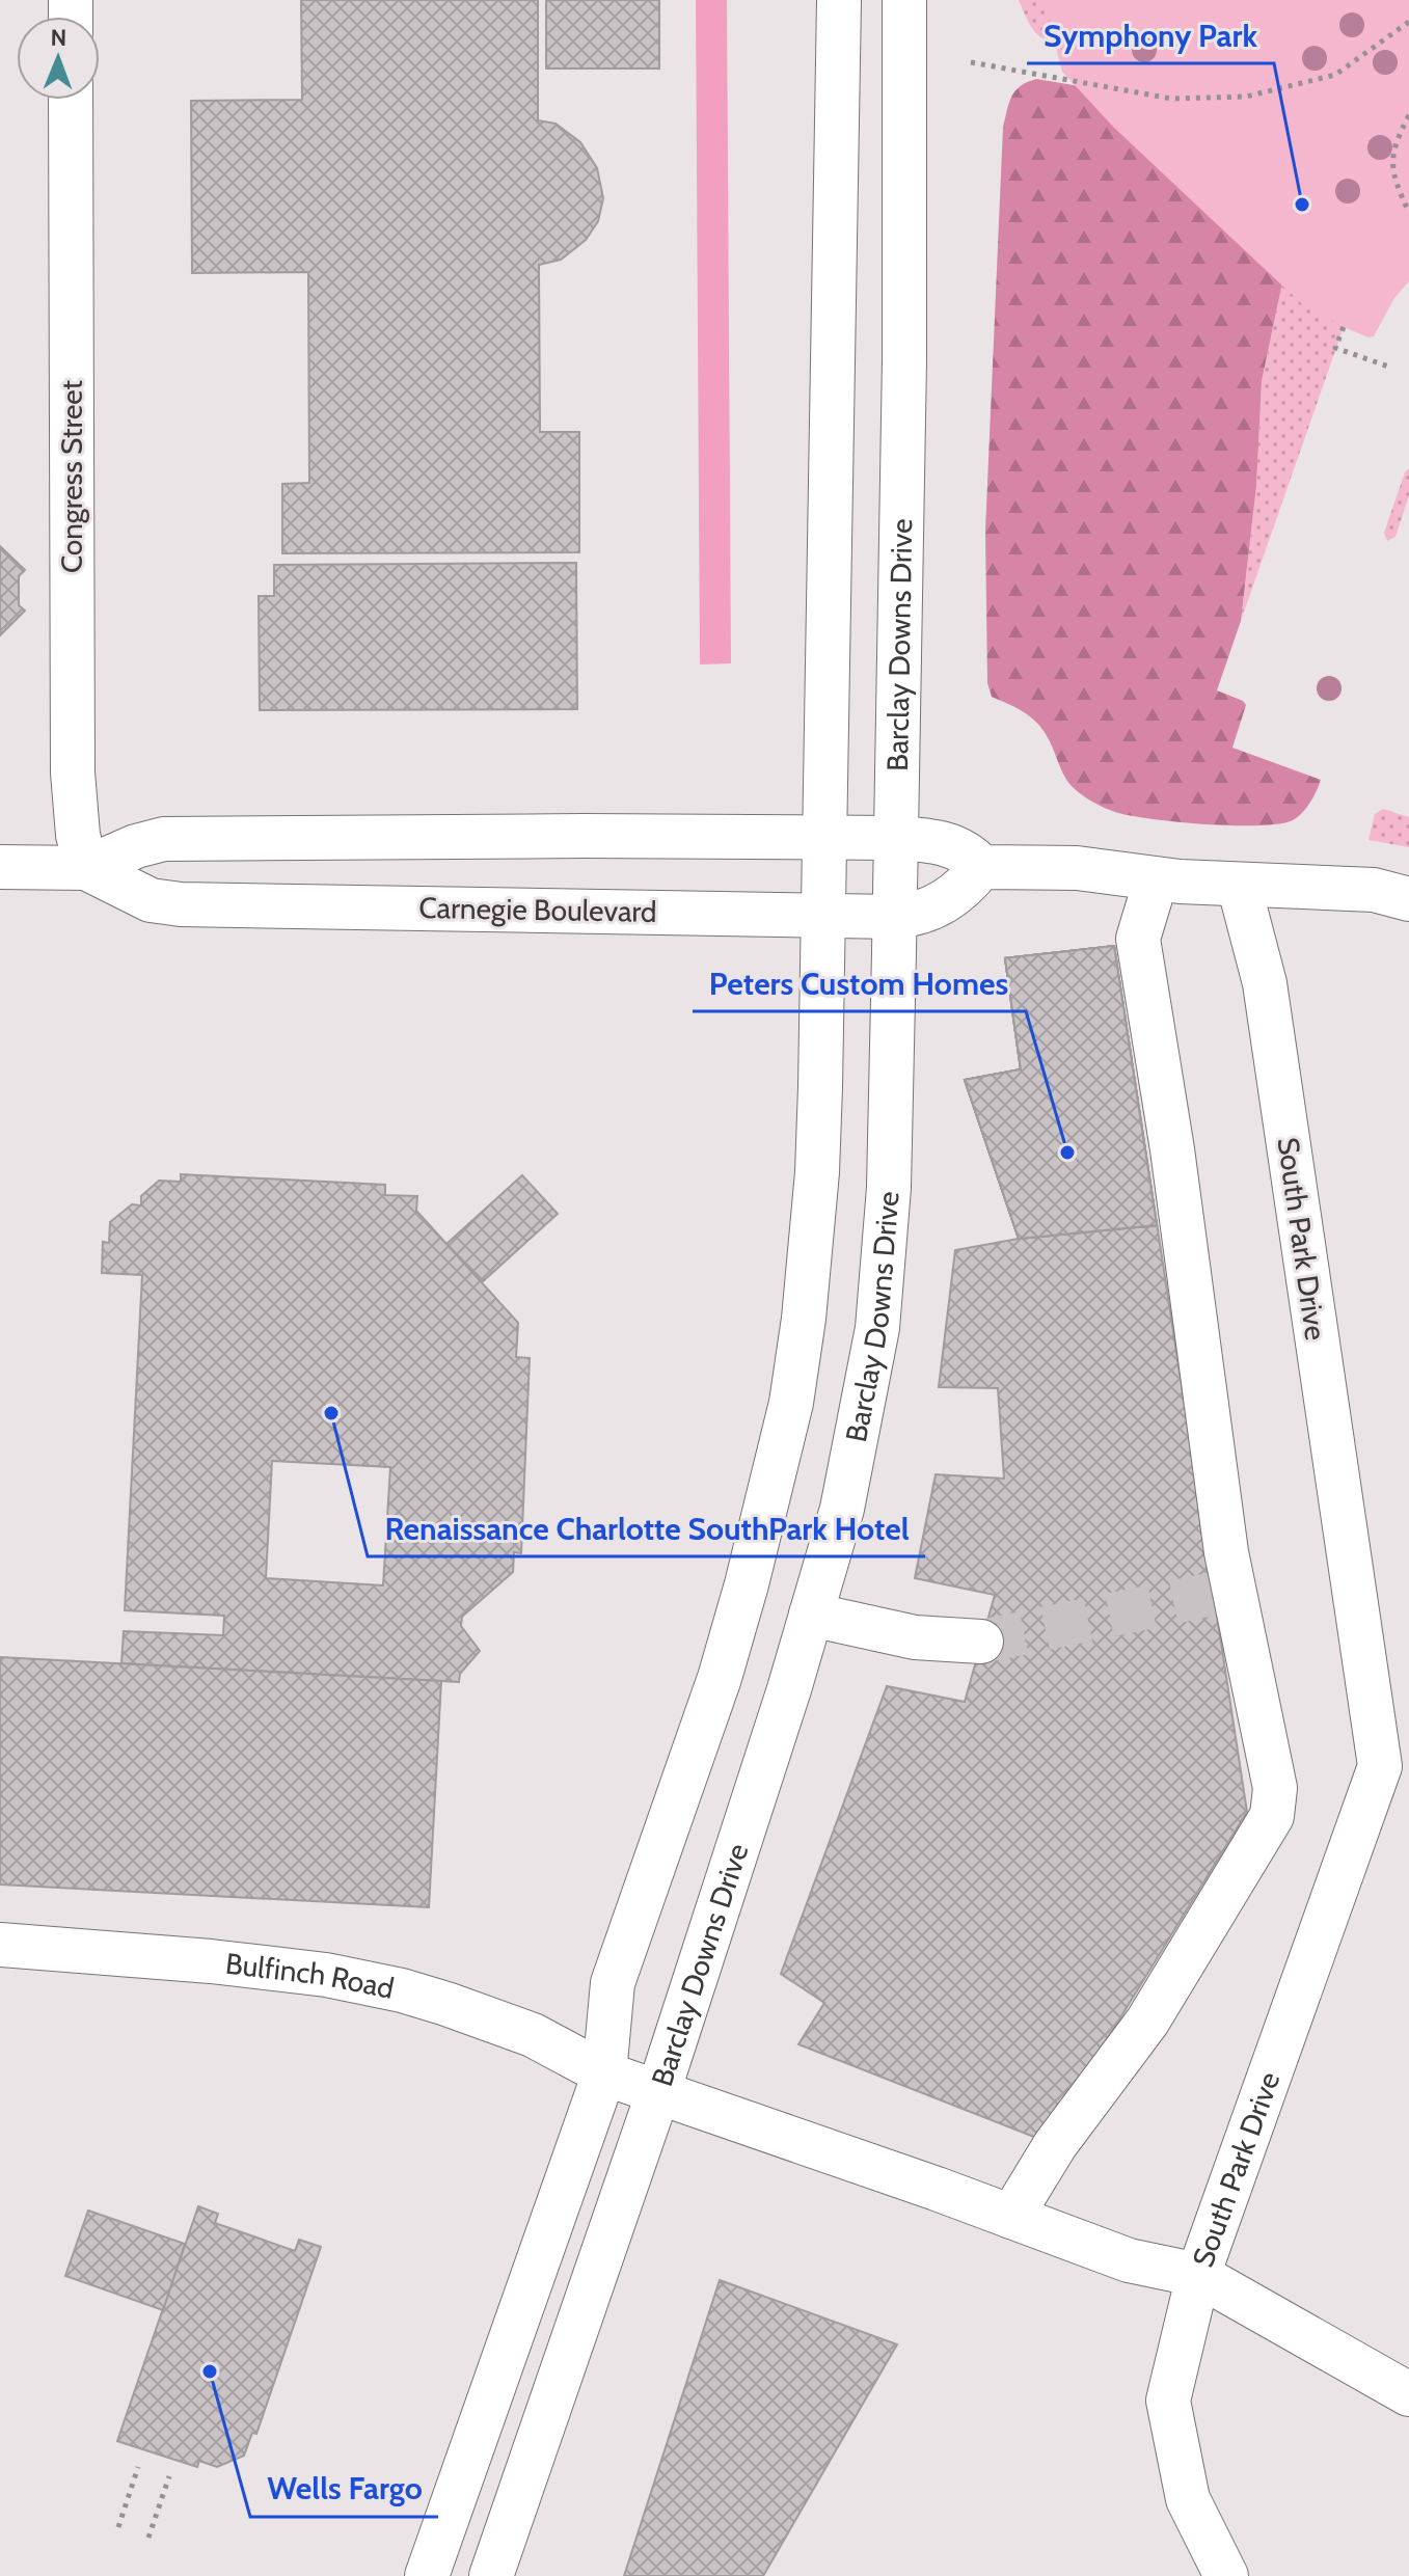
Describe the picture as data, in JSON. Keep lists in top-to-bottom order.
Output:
{
  "streets": {
    "street": [
      "Congress Street",
      "Barclay Downs Drive",
      "Carnegie Boulevard",
      "South Park Drive",
      "Bulfinch Road"
    ]
  },
  "crossings": [
    ["Congress Street", "Carnegie Boulevard"],
    ["Barclay Downs Drive", "Carnegie Boulevard"],
    ["Barclay Downs Drive", "Bulfinch Road"],
    ["South Park Drive", "Bulfinch Road"]
  ],
  "places": [
    "Symphony Park",
    "Peters Custom Homes",
    "Renaissance Charlotte SouthPark Hotel",
    "Wells Fargo"
  ],
  "north": "top"
}
